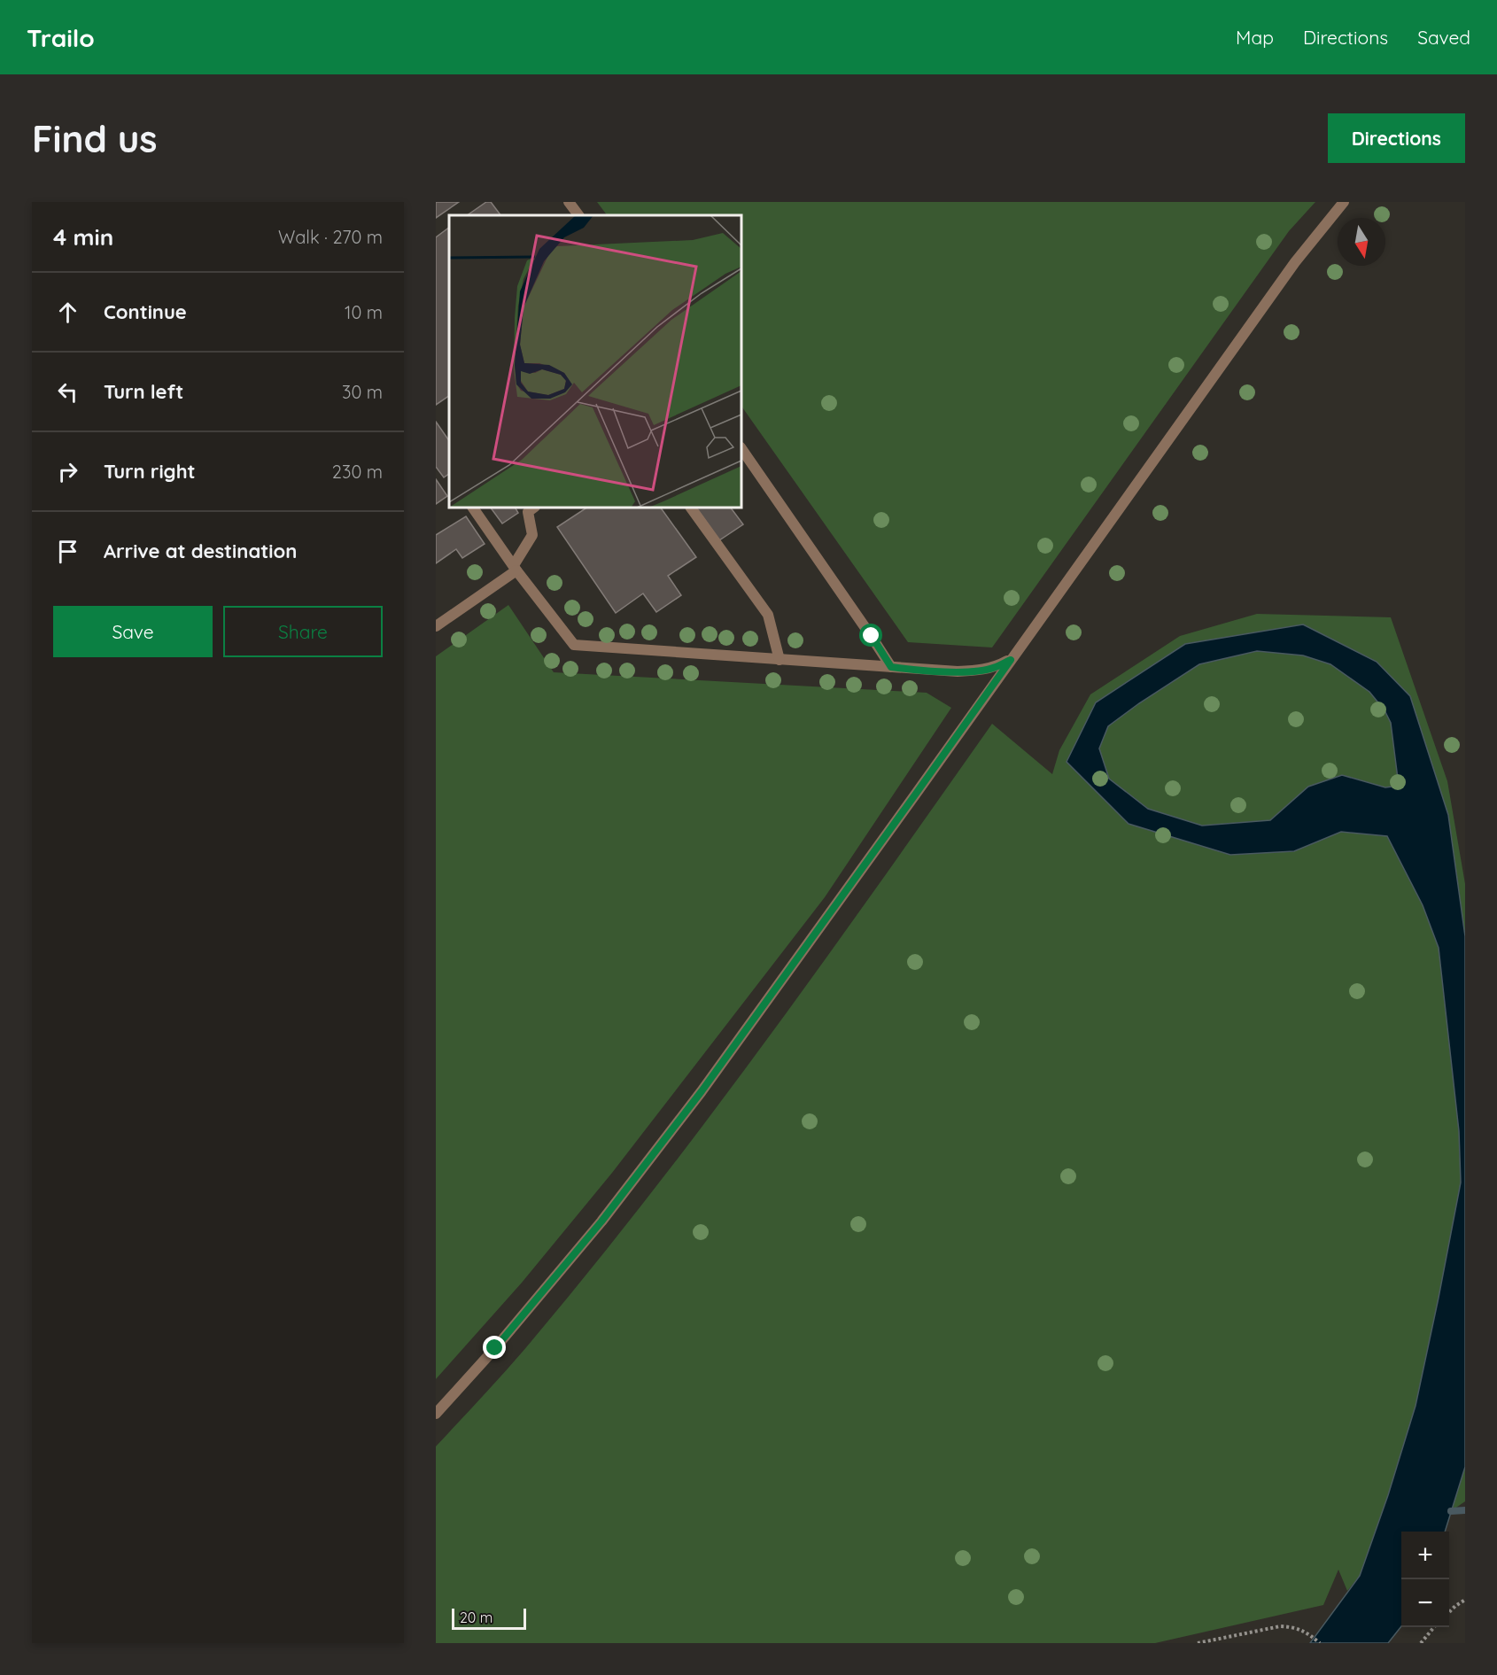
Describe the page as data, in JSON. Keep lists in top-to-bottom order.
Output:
{
  "scale_bar": "20 m",
  "north": "bottom",
  "page": {
    "header": "Trailo",
    "nav": ["Map", "Directions", "Saved"],
    "buttons": [
      "Directions",
      ["Save", "Share"]
    ],
    "title": "Find us",
    "heading": ["4 min", "Walk · 270 m"],
    "list": [
      ["Continue", "10 m"],
      ["Turn left", "30 m"],
      ["Turn right", "230 m"],
      "Arrive at destination"
    ],
    "map_buttons": ["+", "−"],
    "scale": "20 m"
  }
}
